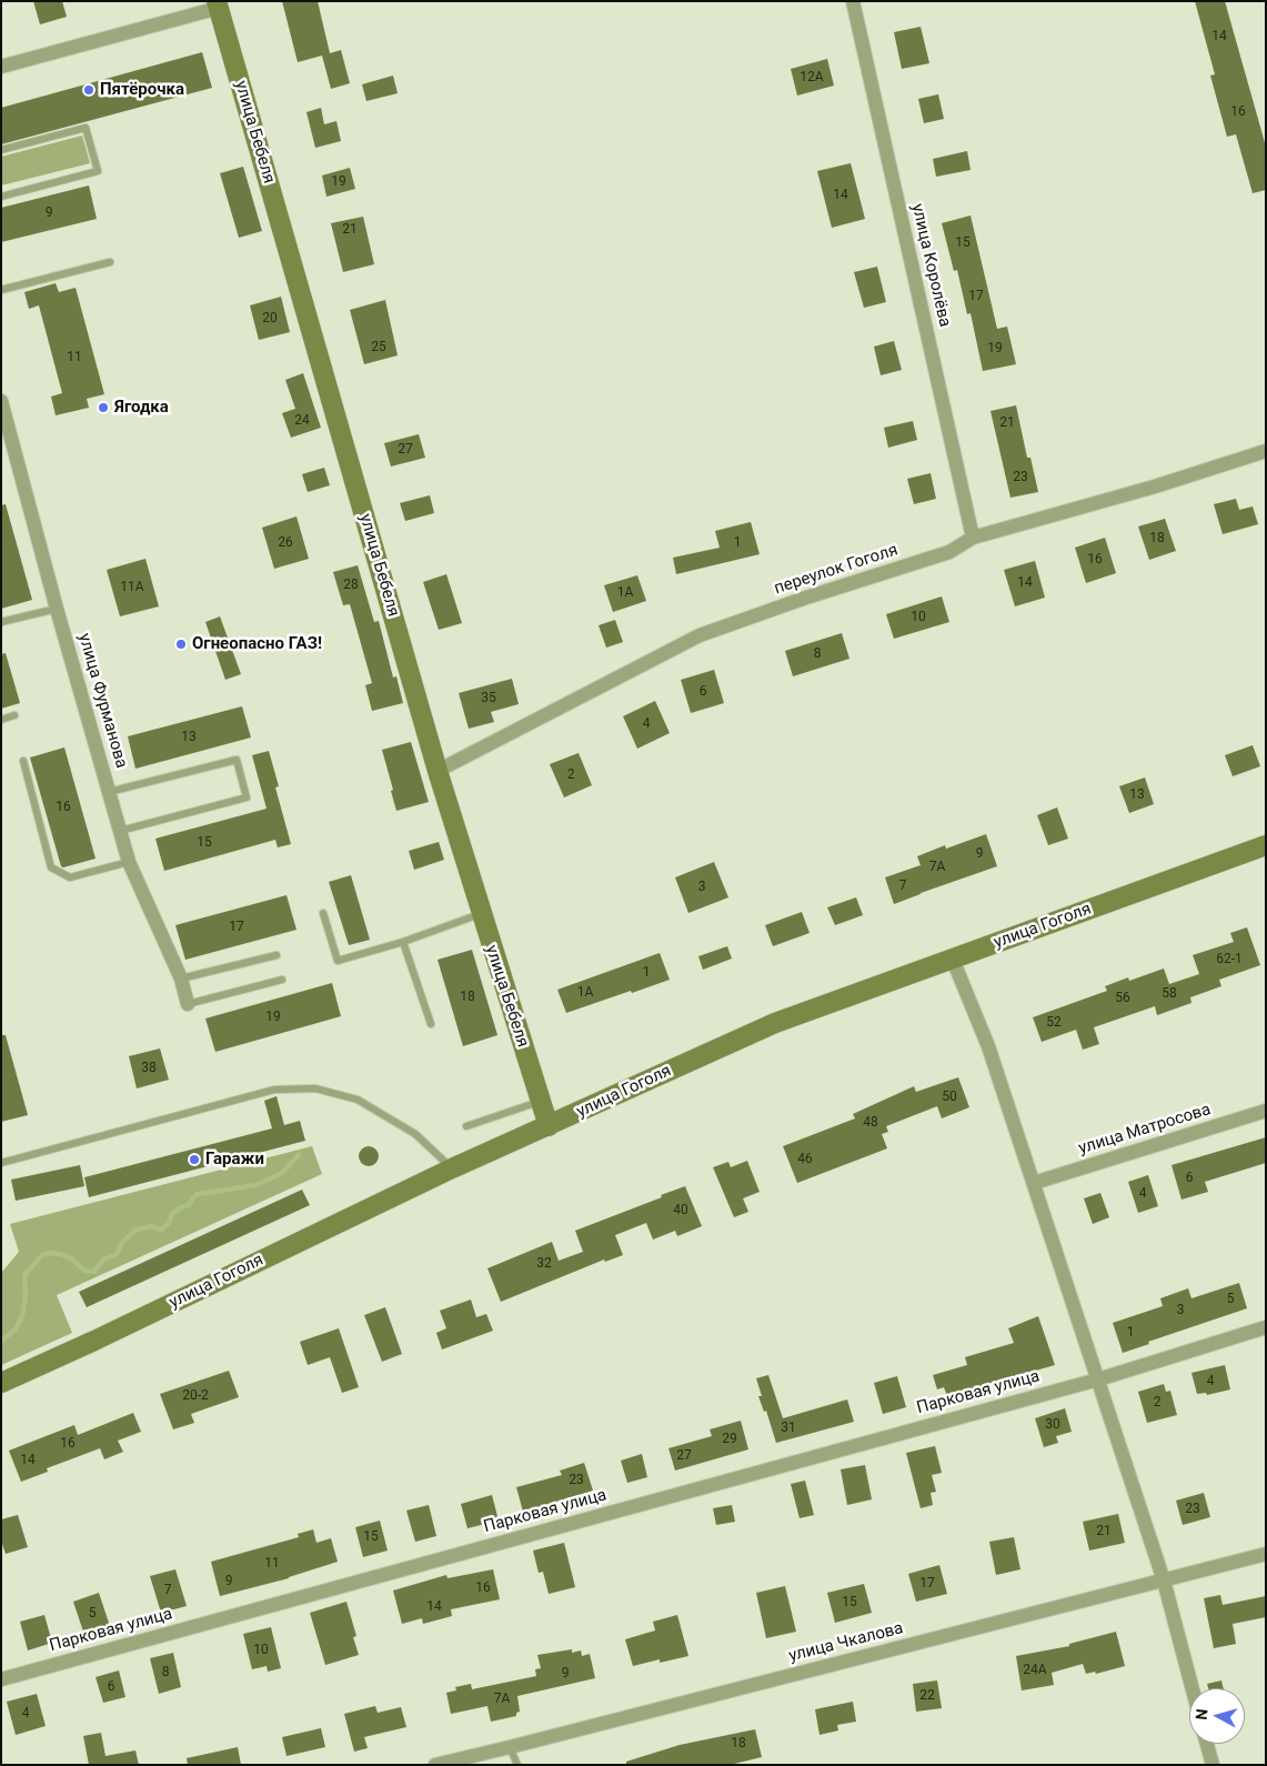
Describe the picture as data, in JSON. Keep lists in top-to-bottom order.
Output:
{
  "streets": {
    "main road": ["улица Бебеля", "улица Гоголя"],
    "street": [
      "улица Королёва",
      "переулок Гоголя",
      "улица Фурманова",
      "улица Матросова",
      "Парковая улица",
      "улица Чкалова"
    ]
  },
  "crossings": [
    ["улица Бебеля", "переулок Гоголя"],
    ["улица Бебеля", "улица Гоголя"],
    ["улица Королёва", "переулок Гоголя"]
  ],
  "places": [
    "Пятёрочка",
    "Ягодка",
    "Огнеопасно ГАЗ!",
    "Гаражи"
  ],
  "house_numbers": [
    "14",
    "12А",
    "16",
    "19",
    "14",
    "9",
    "21",
    "15",
    "17",
    "20",
    "25",
    "19",
    "11",
    "24",
    "21",
    "27",
    "23",
    "18",
    "26",
    "1",
    "16",
    "14",
    "28",
    "11А",
    "1А",
    "10",
    "8",
    "6",
    "35",
    "4",
    "13",
    "2",
    "13",
    "16",
    "15",
    "9",
    "7А",
    "7",
    "3",
    "17",
    "62-1",
    "1",
    "1А",
    "58",
    "18",
    "56",
    "19",
    "52",
    "38",
    "50",
    "48",
    "46",
    "6",
    "4",
    "40",
    "32",
    "5",
    "3",
    "1",
    "4",
    "20-2",
    "2",
    "30",
    "31",
    "29",
    "16",
    "27",
    "14",
    "23",
    "23",
    "21",
    "15",
    "11",
    "9",
    "17",
    "16",
    "7",
    "15",
    "14",
    "5",
    "10",
    "24А",
    "8",
    "9",
    "6",
    "22",
    "7А",
    "4",
    "18"
  ],
  "north": "left"
}
